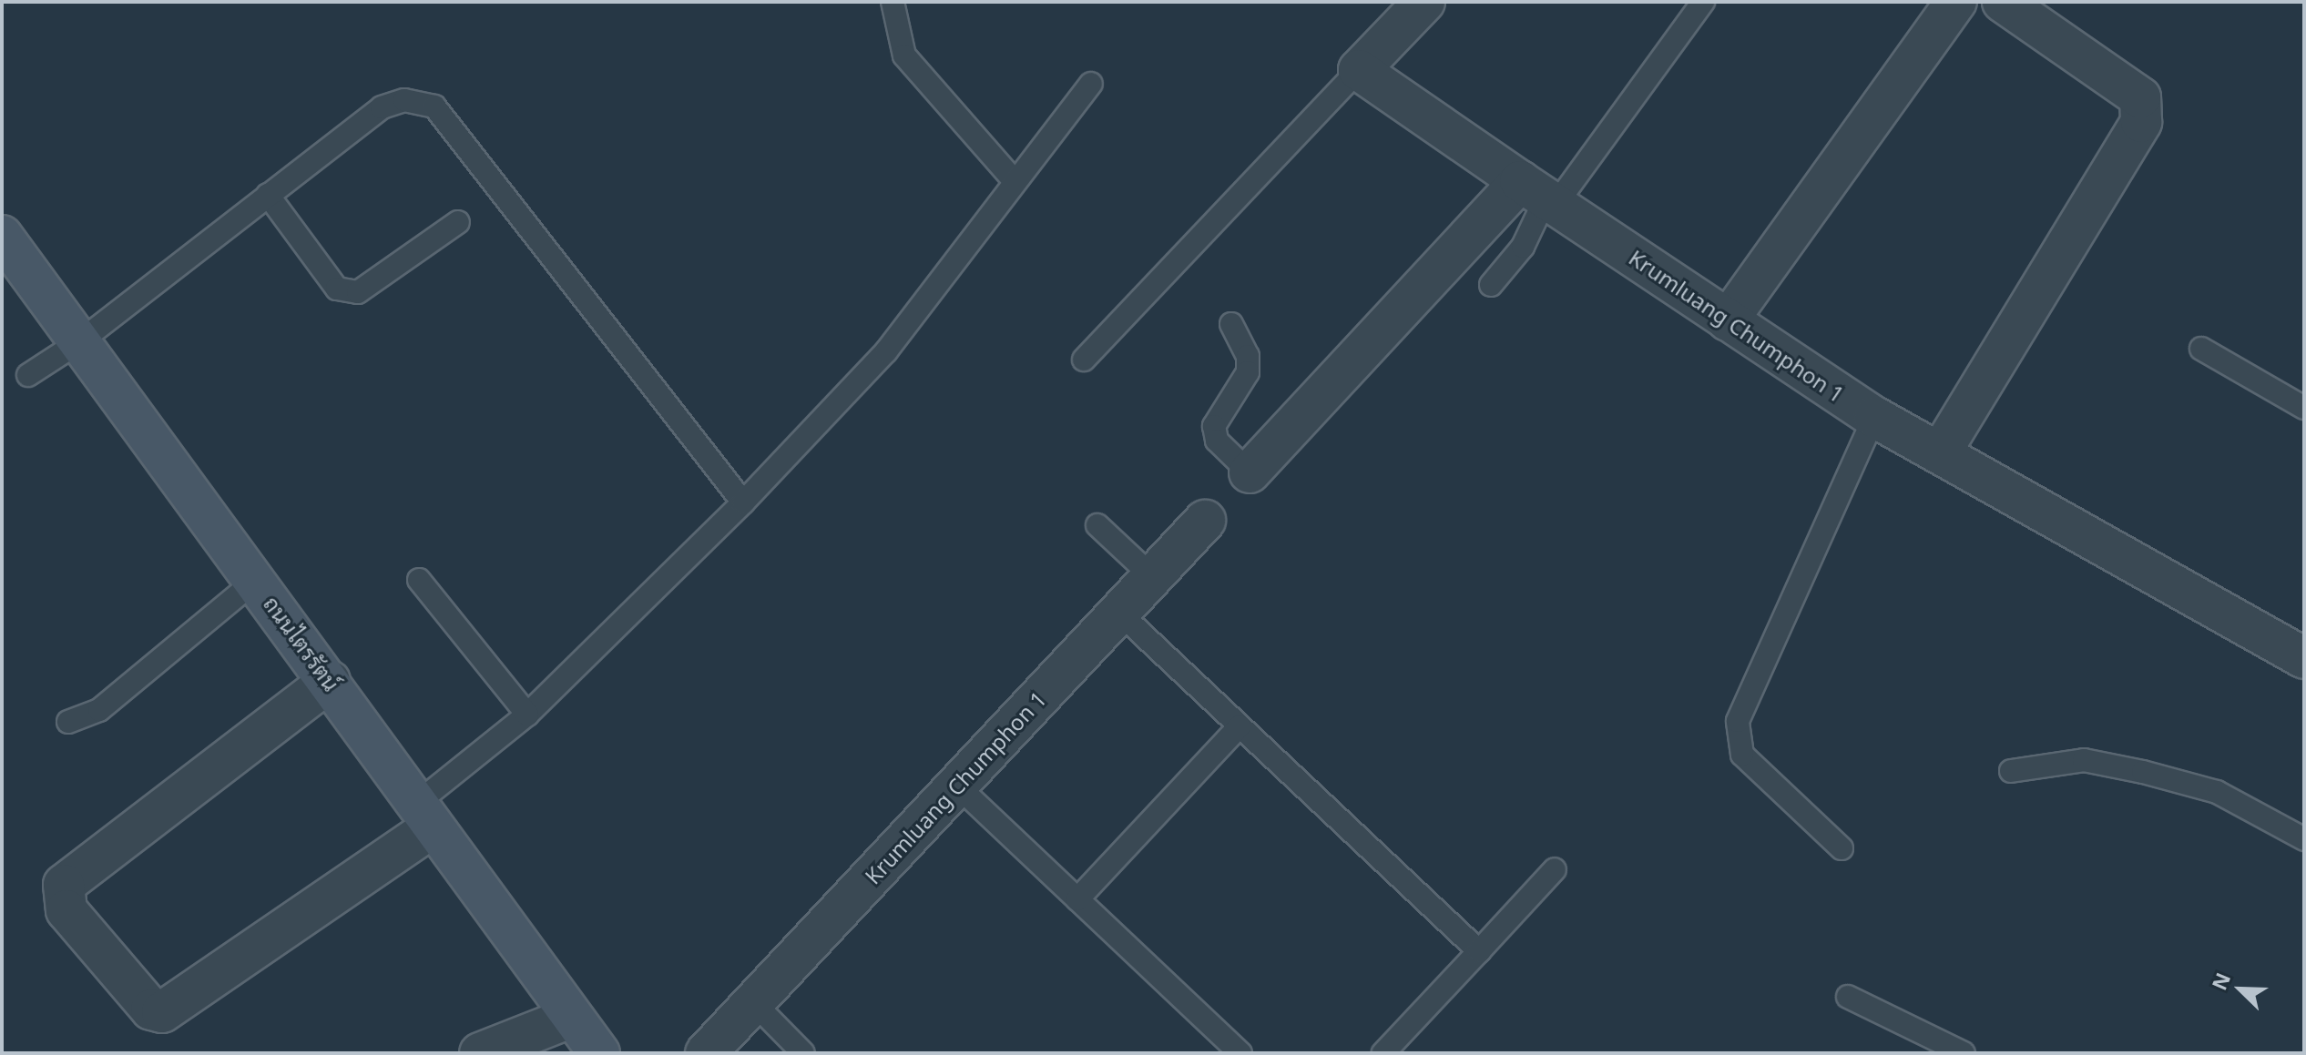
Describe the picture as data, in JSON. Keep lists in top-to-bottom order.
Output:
{
  "streets": {
    "main road": ["ถนนไตรรัตน์"],
    "street": ["Krumluang Chumphon 1"]
  },
  "north": "top left"
}
